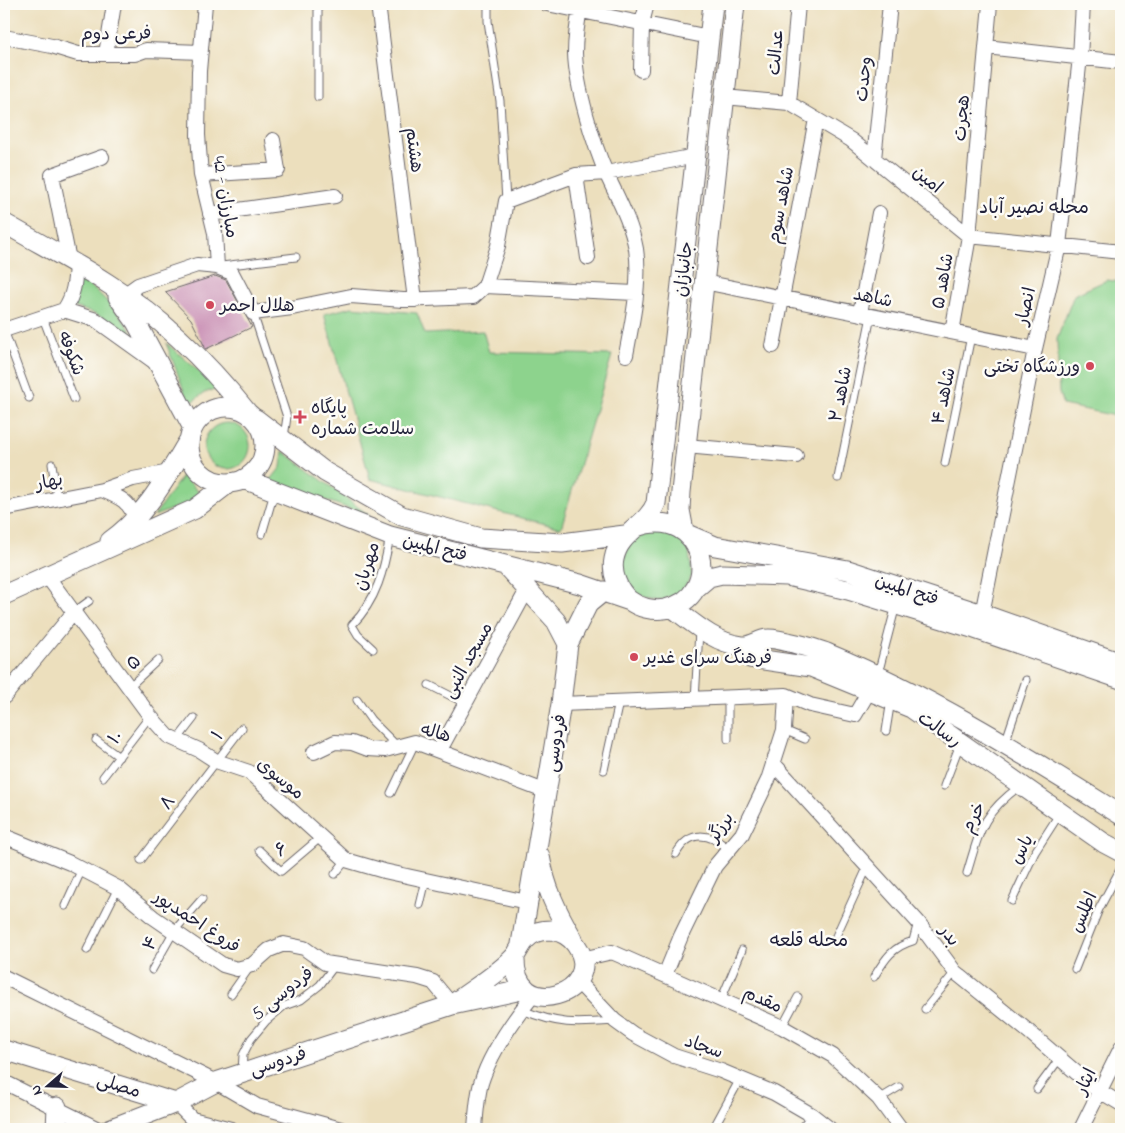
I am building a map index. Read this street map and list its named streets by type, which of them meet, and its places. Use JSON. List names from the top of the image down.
{
  "streets": {
    "street": [
      "فرعی دوم",
      "عدالت",
      "وحدت",
      "هجرت",
      "هشتم",
      "امین",
      "مبارزان - 42",
      "شاهد سوم",
      "جانبازان",
      "شاهد ۵",
      "شاهد",
      "انصار",
      "بهار",
      "فتح المبین",
      "مسجد النبی",
      "رسالت",
      "هاله",
      "فردوسی",
      "موسوی",
      "برزگر",
      "فروغ احمدپور",
      "بدر",
      "مقدم",
      "سجاد",
      "ایثار",
      "مصلی"
    ],
    "lane": [
      "شکوفه",
      "شاهد ۲",
      "شاهد ۴",
      "مهربان",
      "۵",
      "۱",
      "۱۰",
      "۸",
      "خرم",
      "۶",
      "یاس",
      "اطلس",
      "۴",
      "5 فردوسی"
    ]
  },
  "crossings": [
    ["فرعی دوم", "مبارزان - 42"],
    ["عدالت", "امین"],
    ["وحدت", "امین"],
    ["هجرت", "امین"],
    ["هجرت", "شاهد ۵"],
    ["امین", "شاهد سوم"],
    ["امین", "جانبازان"],
    ["امین", "شاهد ۵"],
    ["شاهد سوم", "شاهد"],
    ["جانبازان", "شاهد"],
    ["جانبازان", "فتح المبین"],
    ["جانبازان", "رسالت"],
    ["شاهد ۵", "شاهد"],
    ["شاهد", "انصار"],
    ["شاهد", "شاهد ۲"],
    ["شاهد", "شاهد ۴"],
    ["انصار", "فتح المبین"],
    ["فتح المبین", "مهربان"],
    ["فتح المبین", "رسالت"],
    ["مسجد النبی", "هاله"],
    ["۵", "موسوی"],
    ["رسالت", "خرم"],
    ["رسالت", "یاس"],
    ["هاله", "فردوسی"],
    ["۱", "موسوی"],
    ["۱", "۸"],
    ["۱۰", "موسوی"],
    ["فردوسی", "موسوی"],
    ["فردوسی", "فروغ احمدپور"],
    ["فردوسی", "5 فردوسی"],
    ["فردوسی", "مقدم"],
    ["فردوسی", "سجاد"],
    ["فردوسی", "مصلی"],
    ["موسوی", "۸"],
    ["موسوی", "۶"],
    ["برزگر", "بدر"],
    ["برزگر", "مقدم"],
    ["فروغ احمدپور", "۴"],
    ["فروغ احمدپور", "5 فردوسی"],
    ["بدر", "ایثار"],
    ["مقدم", "سجاد"]
  ],
  "districts": ["محله نصیر آباد", "محله قلعه"],
  "places": {
    "other": ["هلال احمر", "ورزشگاه تختی", "فرهنگ سرای غدیر"],
    "health": ["پایگاه سلامت شماره"]
  },
  "north": "left"
}
